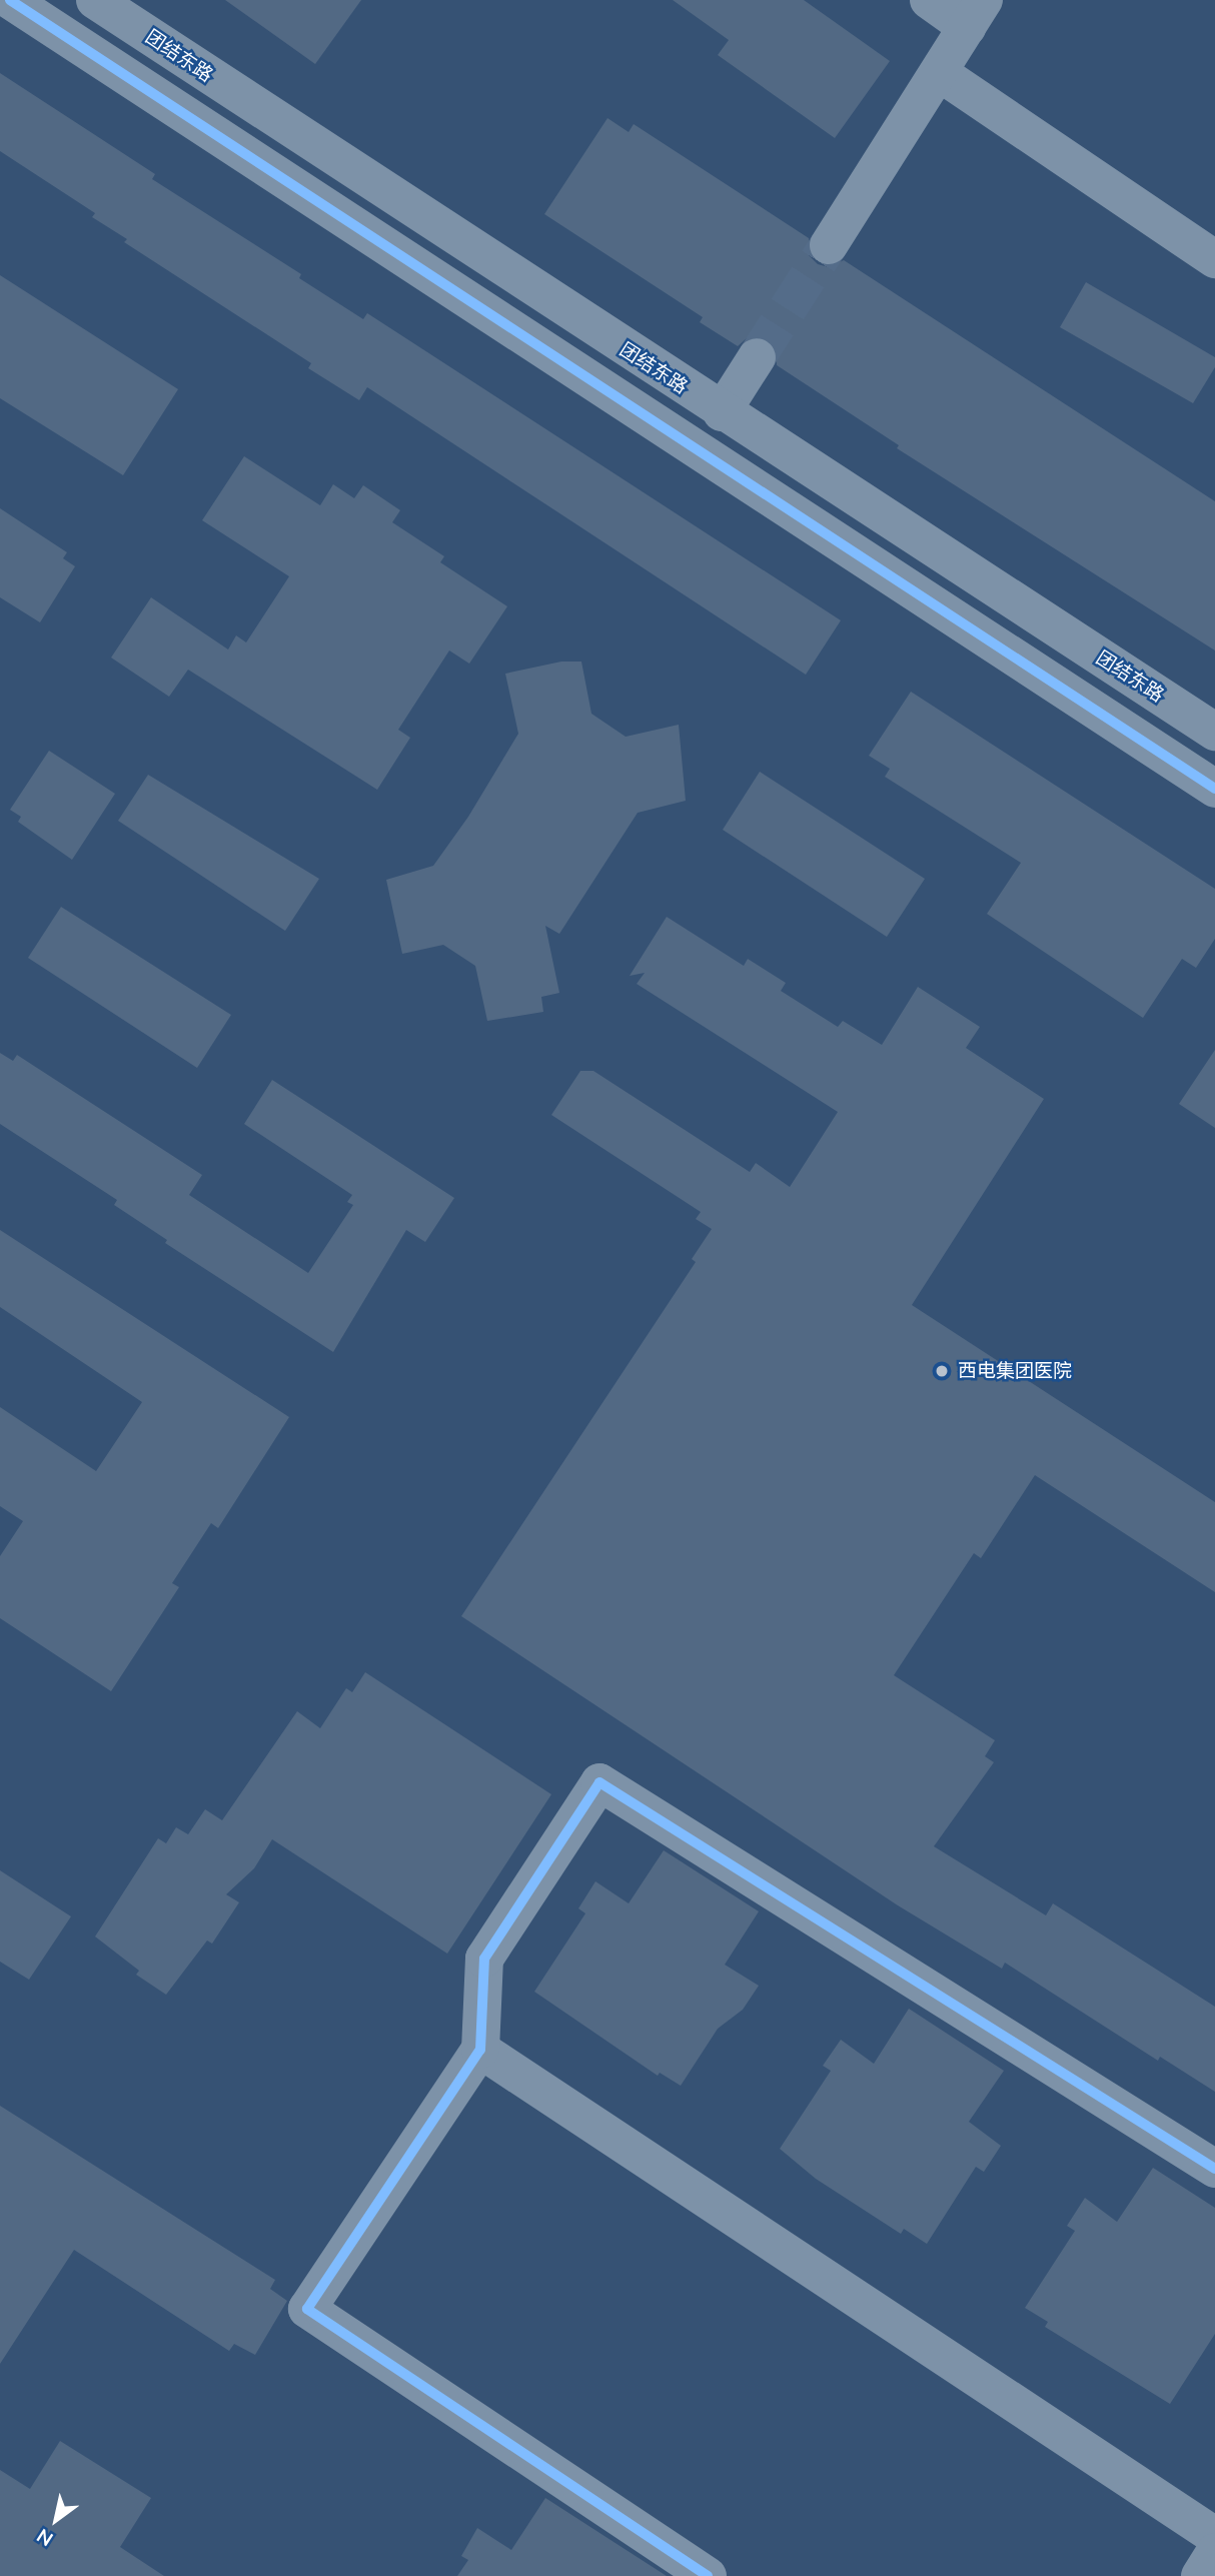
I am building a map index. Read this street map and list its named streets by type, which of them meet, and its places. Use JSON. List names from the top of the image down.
{
  "streets": {
    "street": ["团结东路"]
  },
  "places": ["西电集团医院"],
  "north": "bottom left"
}
